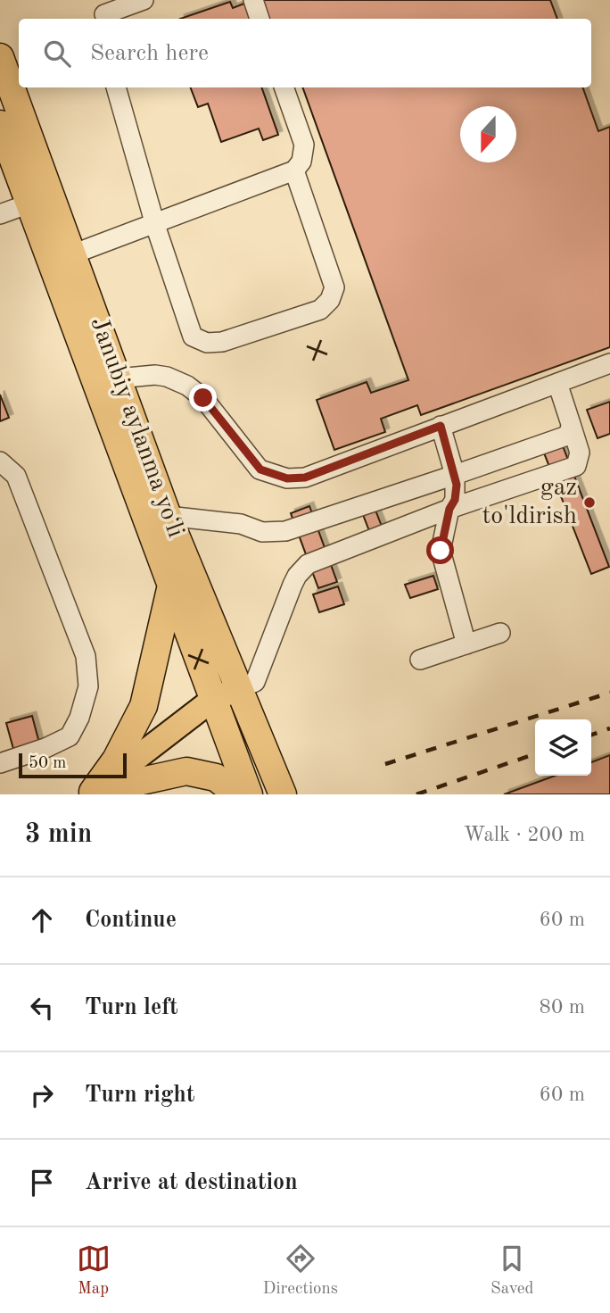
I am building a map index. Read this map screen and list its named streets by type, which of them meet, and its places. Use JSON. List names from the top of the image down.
{
  "streets": {
    "highway": ["Janubiy aylanma yoʻli"]
  },
  "places": ["gaz to'ldirish"],
  "scale_bar": "50 m",
  "north": "bottom",
  "page": {
    "search": "Search here",
    "scale": "50 m",
    "heading": ["3 min", "Walk · 200 m"],
    "list": [
      ["Continue", "60 m"],
      ["Turn left", "80 m"],
      ["Turn right", "60 m"],
      "Arrive at destination"
    ],
    "nav": ["Map", "Directions", "Saved"]
  }
}
